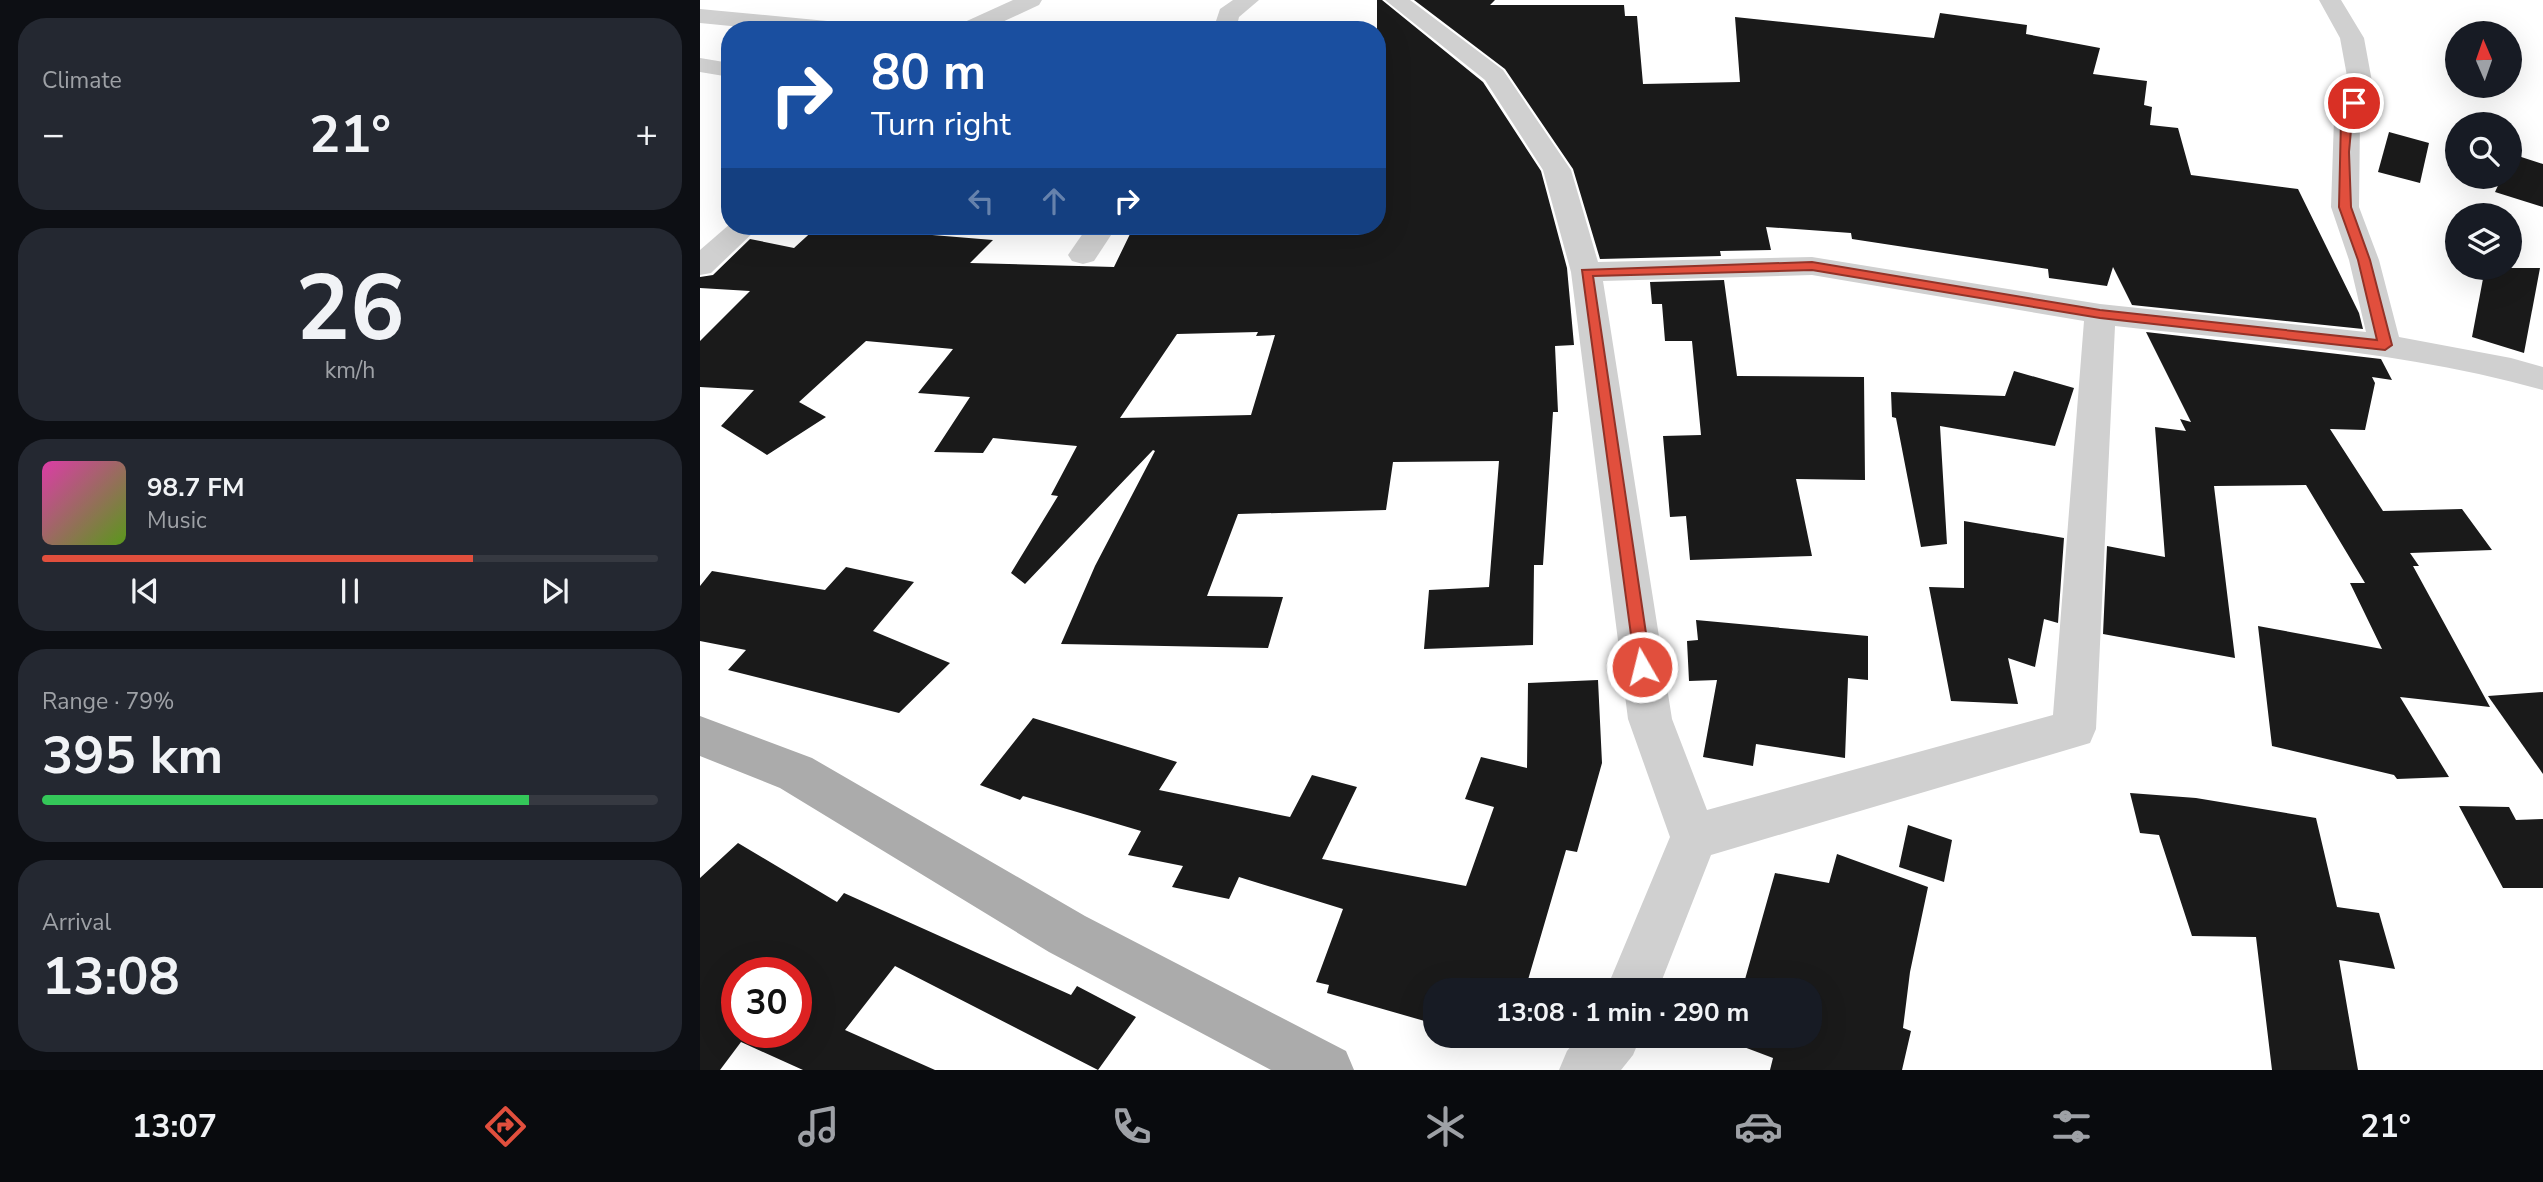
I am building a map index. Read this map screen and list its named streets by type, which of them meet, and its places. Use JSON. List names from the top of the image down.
{
  "north": "top",
  "page": {
    "tile": [
      "Climate",
      ["26", "km/h"],
      ["Range · 79%", "395 km"],
      ["Arrival", "13:08"]
    ],
    "turn": ["80 m", "Turn right"],
    "heat": ["−", "21°", "+"],
    "song": ["98.7 FM", "Music"],
    "limit": "30",
    "trip": "13:08 · 1 min · 290 m",
    "tabs": ["13:07", "21°"]
  }
}
